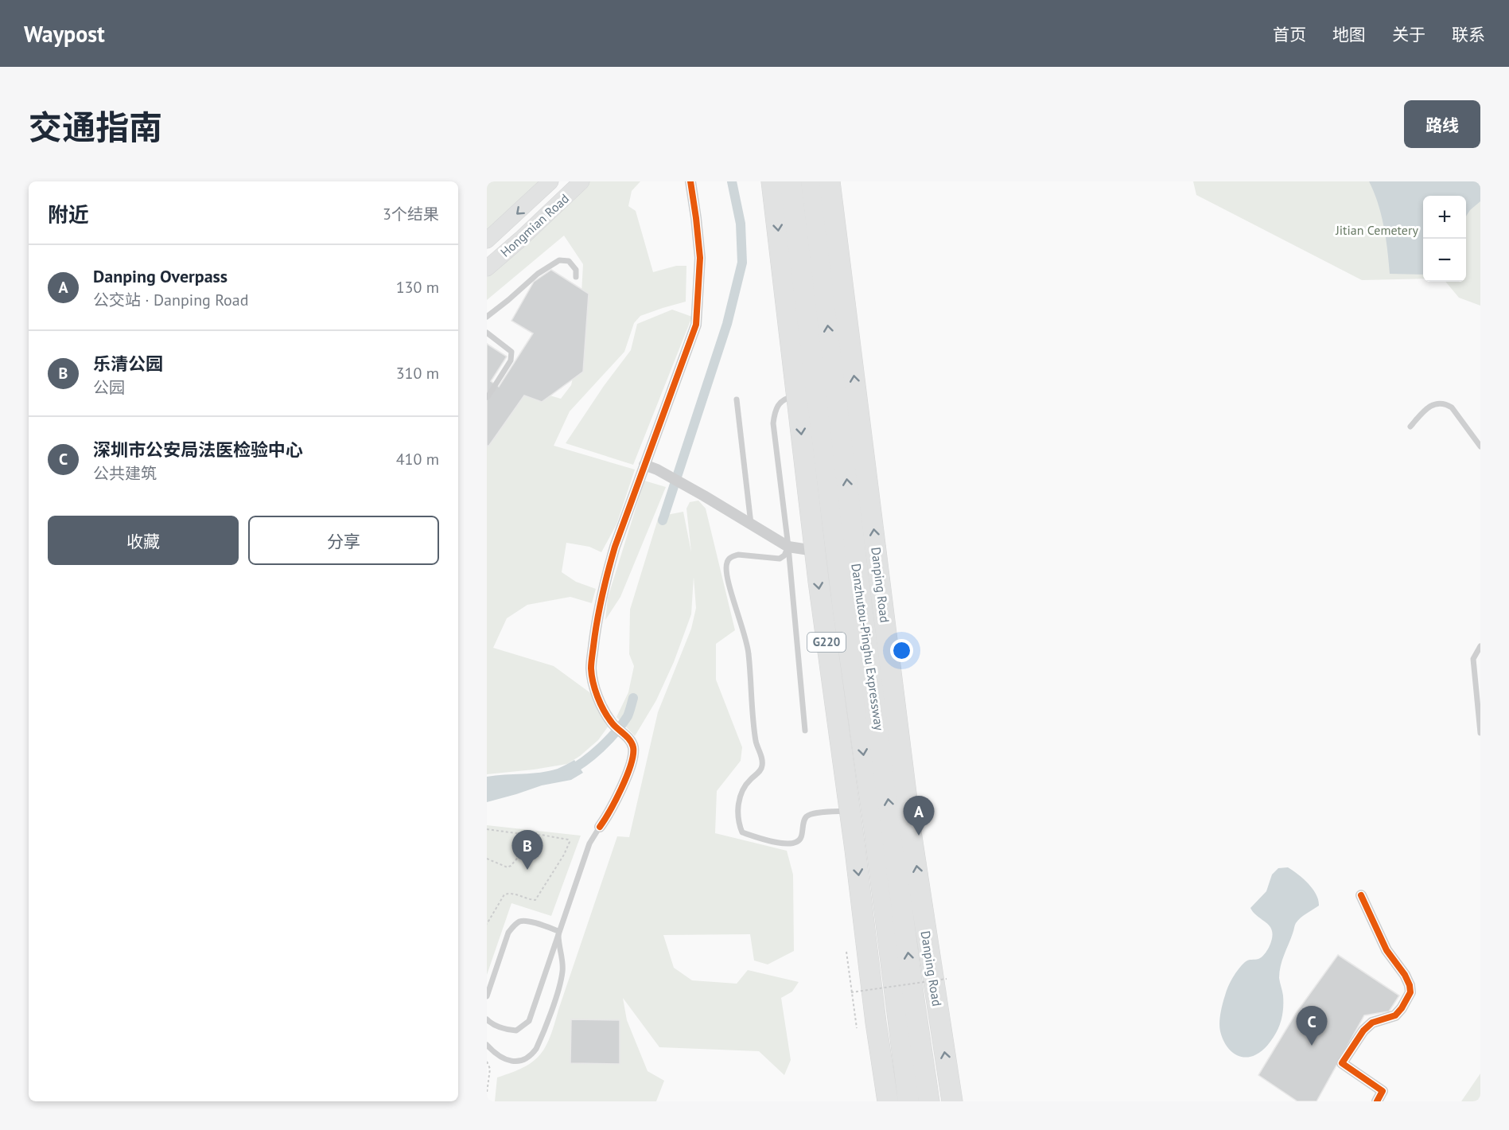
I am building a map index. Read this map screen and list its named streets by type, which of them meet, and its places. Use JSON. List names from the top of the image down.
{
  "streets": {
    "highway": ["Danping Road", "G220", "Danzhutou-Pinghu Expressway"],
    "main road": ["Hongmian Road"]
  },
  "crossings": [
    ["Danping Road", "Danzhutou-Pinghu Expressway"]
  ],
  "parks": ["Jitian Cemetery"],
  "page": {
    "header": "Waypost",
    "nav": [
      "首页",
      "地图",
      "关于",
      "联系"
    ],
    "title": "交通指南",
    "buttons": [
      "路线",
      ["收藏", "分享"]
    ],
    "heading": ["附近", "3个结果"],
    "map_buttons": ["+", "−"],
    "list": [
      {
        "mark": "A",
        "name": "Danping Overpass",
        "note": "公交站 · Danping Road",
        "value": "130 m"
      },
      {
        "mark": "B",
        "name": "乐清公园",
        "note": "公园",
        "value": "310 m"
      },
      {
        "mark": "C",
        "name": "深圳市公安局法医检验中心",
        "note": "公共建筑",
        "value": "410 m"
      }
    ],
    "pins": ["A", "B", "C"]
  }
}
